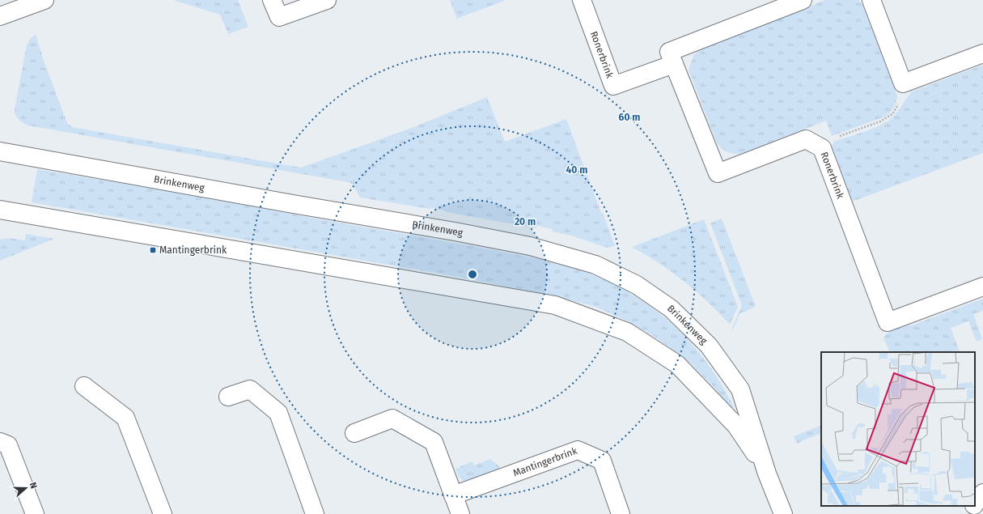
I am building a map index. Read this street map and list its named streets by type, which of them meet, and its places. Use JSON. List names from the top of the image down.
{
  "streets": {
    "street": ["Ronerbrink", "Brinkenweg", "Mantingerbrink"]
  },
  "places": {
    "transit": ["Mantingerbrink"]
  },
  "north": "right",
  "rings": ["60 m", "40 m", "20 m"]
}
